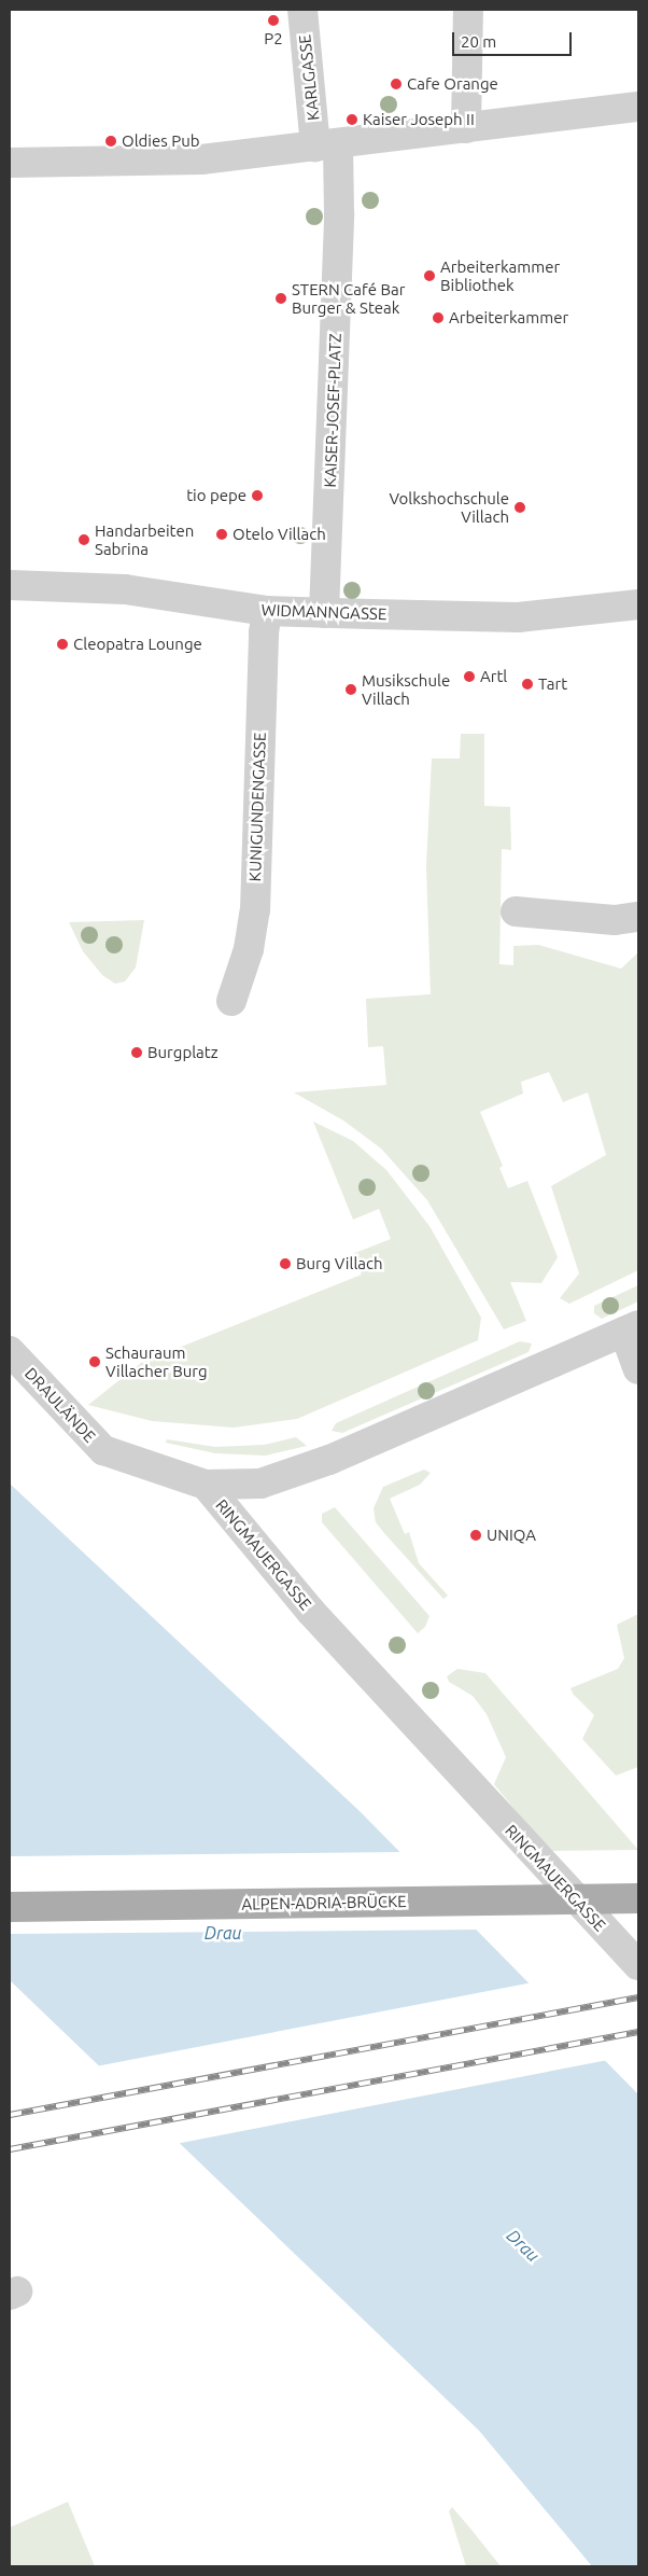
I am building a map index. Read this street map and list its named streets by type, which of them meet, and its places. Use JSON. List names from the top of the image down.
{
  "streets": {
    "main road": ["ALPEN-ADRIA-BRÜCKE"],
    "street": [
      "KARLGASSE",
      "KAISER-JOSEF-PLATZ",
      "WIDMANNGASSE",
      "KUNIGUNDENGASSE",
      "DRAULÄNDE",
      "RINGMAUERGASSE"
    ]
  },
  "crossings": [
    ["KARLGASSE", "KAISER-JOSEF-PLATZ"],
    ["KAISER-JOSEF-PLATZ", "WIDMANNGASSE"],
    ["WIDMANNGASSE", "KUNIGUNDENGASSE"],
    ["DRAULÄNDE", "RINGMAUERGASSE"]
  ],
  "water": ["Drau"],
  "places": [
    "P2",
    "Cafe Orange",
    "Kaiser Joseph II",
    "Oldies Pub",
    "Arbeiterkammer Bibliothek",
    "STERN Café Bar Burger & Steak",
    "Arbeiterkammer",
    "tio pepe",
    "Volkshochschule Villach",
    "Otelo Villach",
    "Handarbeiten Sabrina",
    "Cleopatra Lounge",
    "Artl",
    "Tart",
    "Musikschule Villach",
    "Burgplatz",
    "Burg Villach",
    "Schauraum Villacher Burg",
    "UNIQA"
  ],
  "scale_bar": "20 m"
}
